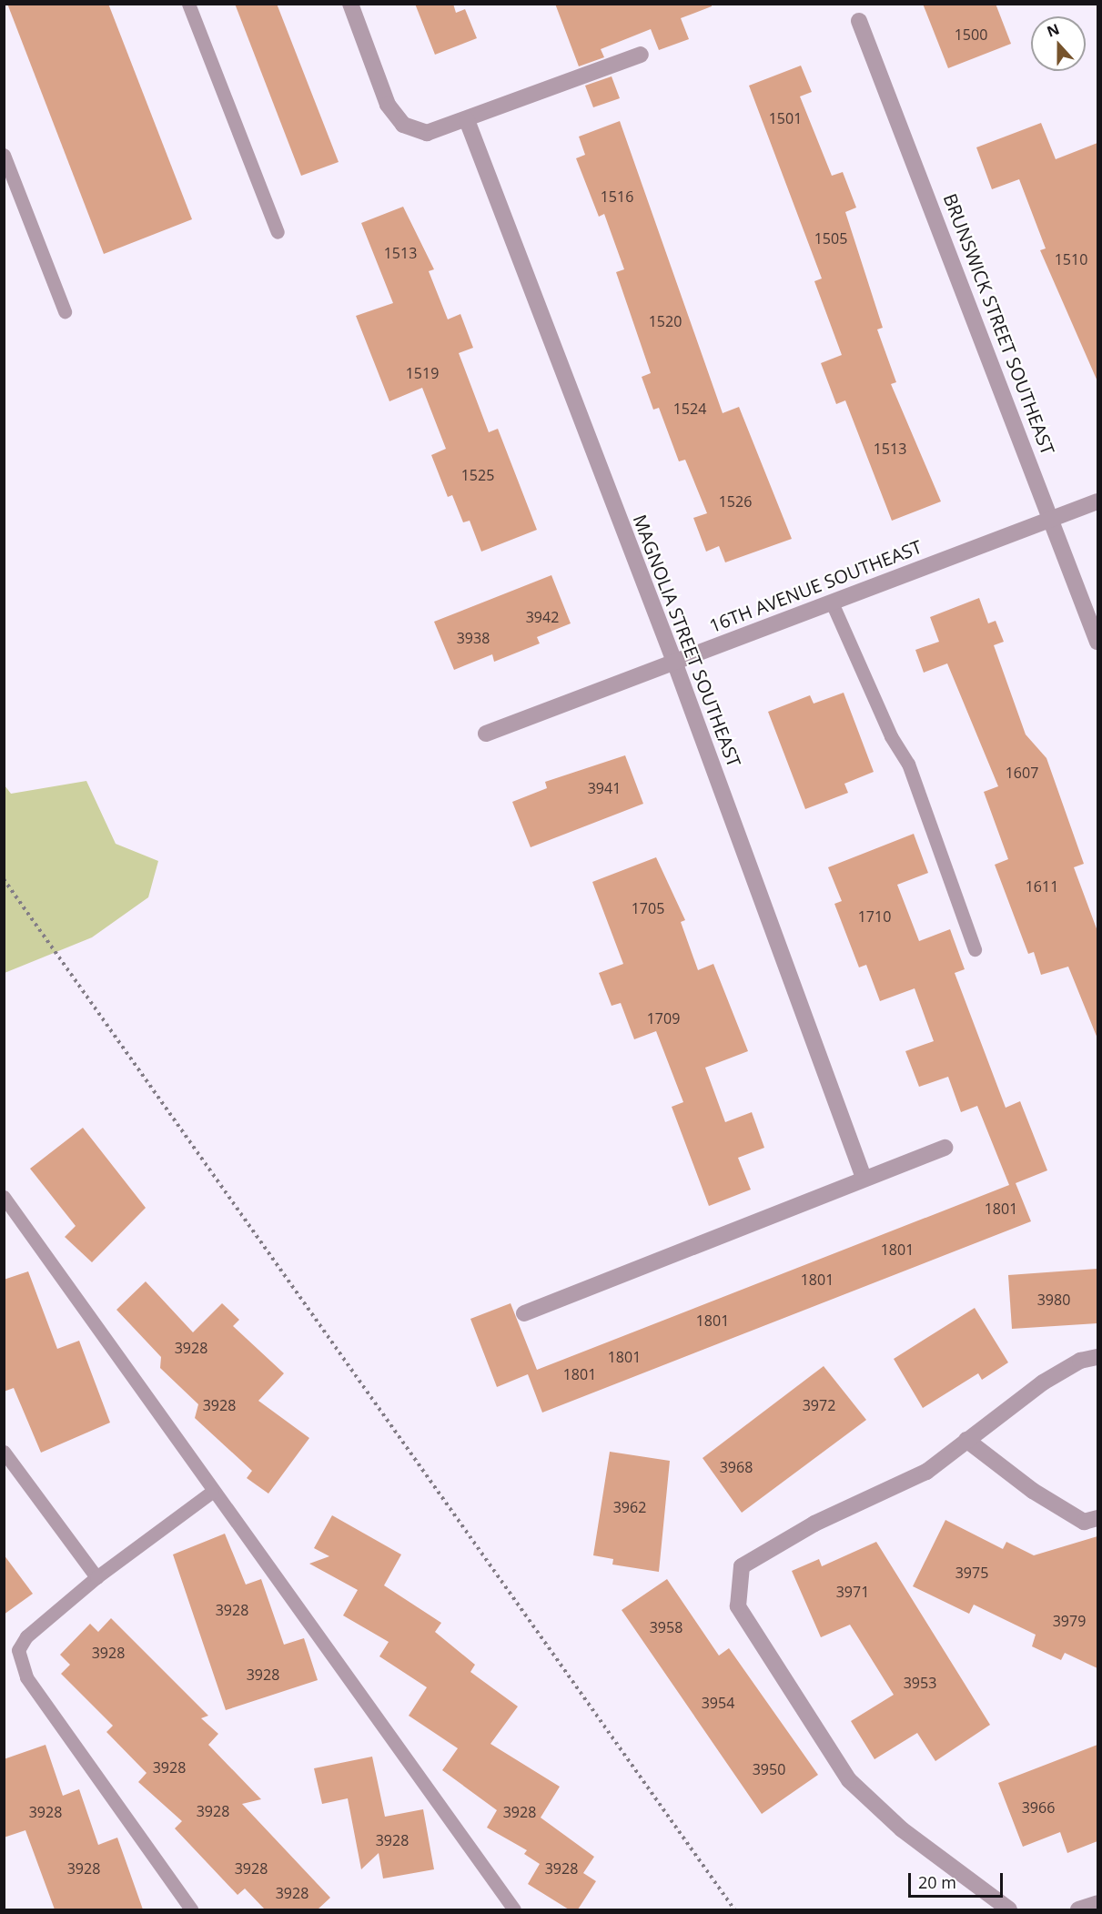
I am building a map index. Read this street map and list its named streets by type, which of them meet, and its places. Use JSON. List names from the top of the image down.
{
  "streets": {
    "street": ["BRUNSWICK STREET SOUTHEAST", "16TH AVENUE SOUTHEAST", "MAGNOLIA STREET SOUTHEAST"]
  },
  "crossings": [
    ["BRUNSWICK STREET SOUTHEAST", "16TH AVENUE SOUTHEAST"],
    ["16TH AVENUE SOUTHEAST", "MAGNOLIA STREET SOUTHEAST"]
  ],
  "house_numbers": [
    "1500",
    "1501",
    "1516",
    "1505",
    "1513",
    "1510",
    "1520",
    "1519",
    "1524",
    "1513",
    "1525",
    "1526",
    "3942",
    "3938",
    "1607",
    "3941",
    "1611",
    "1705",
    "1710",
    "1709",
    "1801",
    "1801",
    "1801",
    "3980",
    "1801",
    "3928",
    "1801",
    "1801",
    "3928",
    "3972",
    "3968",
    "3962",
    "3975",
    "3971",
    "3928",
    "3979",
    "3958",
    "3928",
    "3928",
    "3953",
    "3954",
    "3928",
    "3950",
    "3966",
    "3928",
    "3928",
    "3928",
    "3928",
    "3928",
    "3928",
    "3928",
    "3928"
  ],
  "scale_bar": "20 m",
  "north": "top"
}
